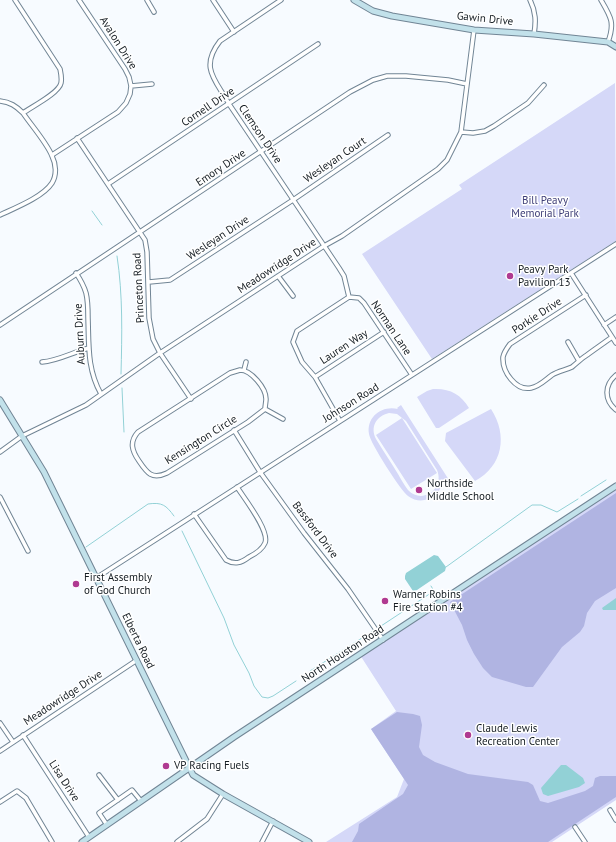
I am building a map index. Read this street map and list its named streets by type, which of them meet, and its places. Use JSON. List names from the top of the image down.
{
  "streets": {
    "street": [
      "Gawin Drive",
      "Avalon Drive",
      "Cornell Drive",
      "Clemson Drive",
      "Wesleyan Court",
      "Emory Drive",
      "Wesleyan Drive",
      "Meadowridge Drive",
      "Princeton Road",
      "Porkie Drive",
      "Norman Lane",
      "Auburn Drive",
      "Lauren Way",
      "Johnson Road",
      "Kensington Circle",
      "Bassford Drive",
      "Elberta Road",
      "North Houston Road",
      "Lisa Drive"
    ]
  },
  "crossings": [
    ["Gawin Drive", "Meadowridge Drive"],
    ["Avalon Drive", "Princeton Road"],
    ["Cornell Drive", "Clemson Drive"],
    ["Cornell Drive", "Princeton Road"],
    ["Clemson Drive", "Wesleyan Court"],
    ["Clemson Drive", "Emory Drive"],
    ["Clemson Drive", "Wesleyan Drive"],
    ["Clemson Drive", "Meadowridge Drive"],
    ["Clemson Drive", "Norman Lane"],
    ["Wesleyan Court", "Wesleyan Drive"],
    ["Emory Drive", "Meadowridge Drive"],
    ["Emory Drive", "Princeton Road"],
    ["Emory Drive", "Auburn Drive"],
    ["Wesleyan Drive", "Princeton Road"],
    ["Meadowridge Drive", "Princeton Road"],
    ["Meadowridge Drive", "Auburn Drive"],
    ["Meadowridge Drive", "Elberta Road"],
    ["Meadowridge Drive", "Lisa Drive"],
    ["Princeton Road", "Kensington Circle"],
    ["Norman Lane", "Lauren Way"],
    ["Norman Lane", "Johnson Road"],
    ["Johnson Road", "Bassford Drive"],
    ["Johnson Road", "Elberta Road"],
    ["Kensington Circle", "Bassford Drive"],
    ["Bassford Drive", "North Houston Road"],
    ["Elberta Road", "North Houston Road"],
    ["North Houston Road", "Lisa Drive"]
  ],
  "parks": ["Bill Peavy Memorial Park"],
  "places": [
    "Peavy Park Pavilion 13",
    "Northside Middle School",
    "First Assembly of God Church",
    "Warner Robins Fire Station #4",
    "Claude Lewis Recreation Center",
    "VP Racing Fuels"
  ]
}
